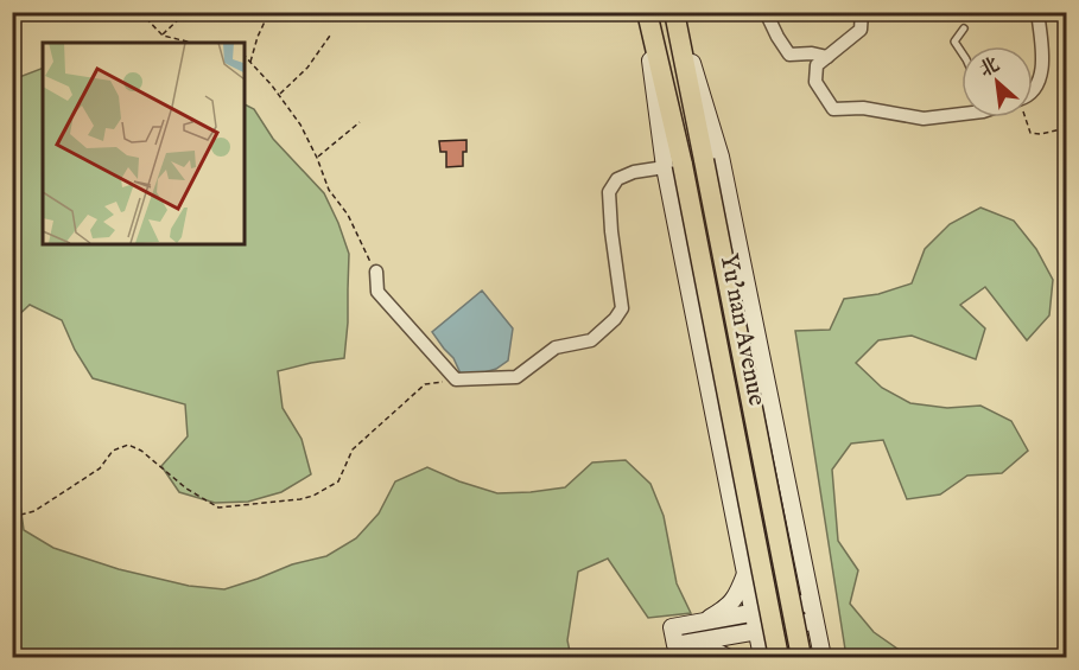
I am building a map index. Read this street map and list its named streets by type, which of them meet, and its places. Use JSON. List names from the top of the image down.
{
  "streets": {
    "highway": ["Yu'nan Avenue"]
  },
  "north": "top left"
}
